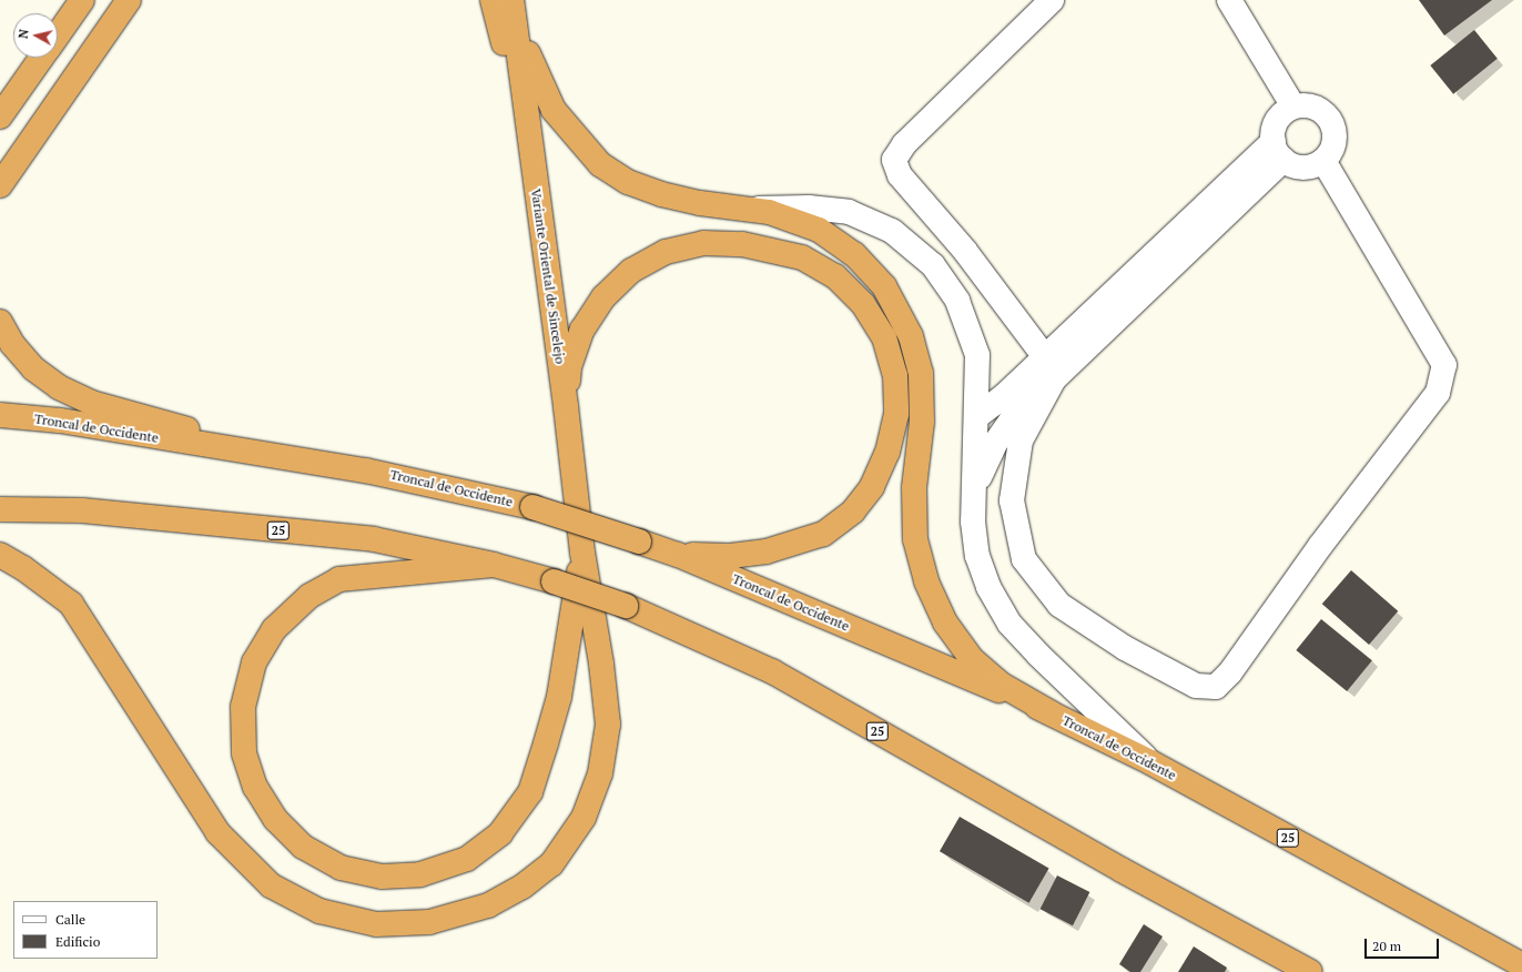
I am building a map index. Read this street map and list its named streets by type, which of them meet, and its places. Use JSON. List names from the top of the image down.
{
  "streets": {
    "highway": ["Variante Oriental de Sincelejo", "Troncal de Occidente", "25"]
  },
  "legend": ["Calle", "Edificio"],
  "scale_bar": "20 m",
  "north": "left"
}
